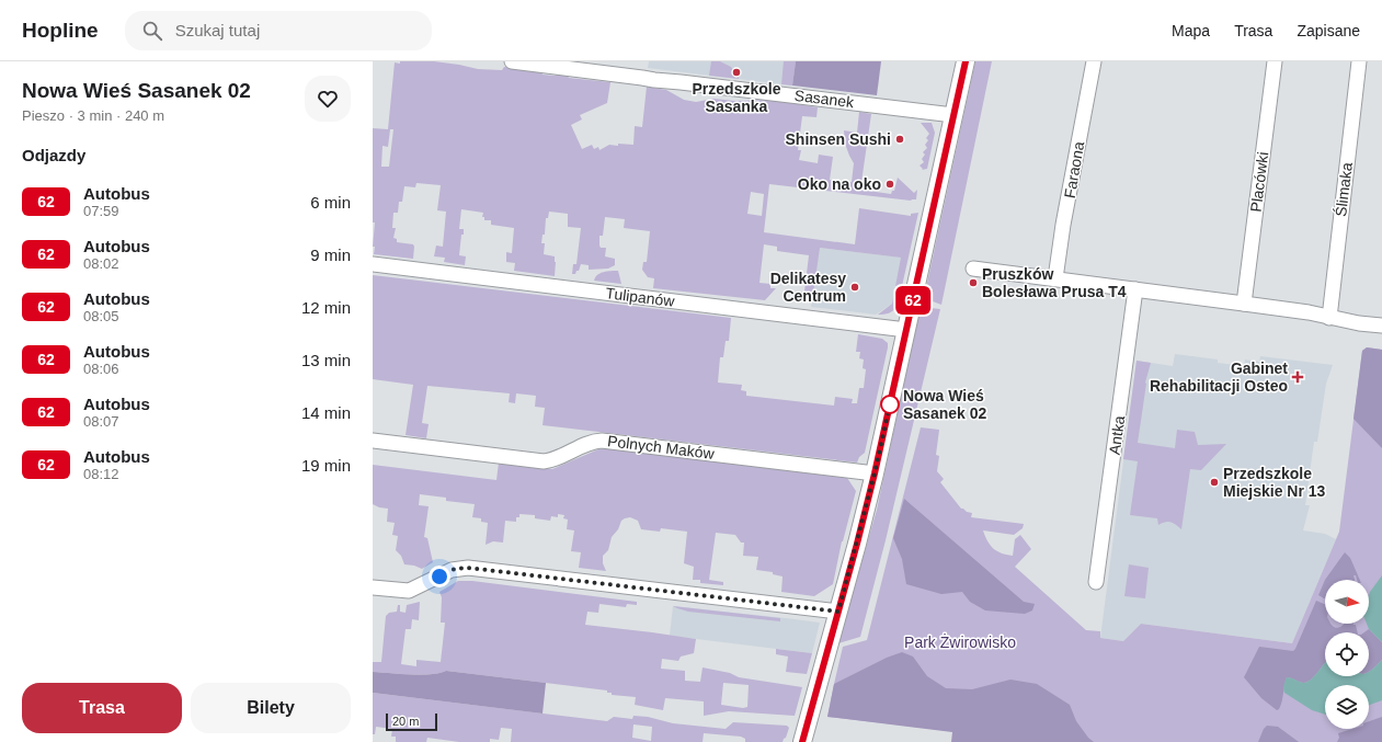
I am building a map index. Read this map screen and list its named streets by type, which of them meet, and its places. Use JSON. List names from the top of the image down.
{
  "streets": {
    "street": [
      "Sasanek",
      "Faraona",
      "Placówki",
      "Ślimaka",
      "Tulipanów",
      "Antka",
      "Polnych Maków"
    ]
  },
  "parks": ["Park Żwirowisko"],
  "places": {
    "other": [
      "Przedszkole Sasanka",
      "Shinsen Sushi",
      "Oko na oko",
      "Pruszków Bolesława Prusa T4",
      "Delikatesy Centrum",
      "Nowa Wieś Sasanek 02",
      "Przedszkole Miejskie Nr 13"
    ],
    "health": ["Gabinet Rehabilitacji Osteo"]
  },
  "lines": ["bus line 62"],
  "scale_bar": "20 m",
  "north": "right",
  "page": {
    "header": "Hopline",
    "search": "Szukaj tutaj",
    "nav": ["Mapa", "Trasa", "Zapisane"],
    "heading": [
      ["Nowa Wieś Sasanek 02", "Pieszo · 3 min · 240 m"],
      "Odjazdy"
    ],
    "on_map": "62",
    "list": [
      {
        "mark": "62",
        "name": "Autobus",
        "note": "07:59",
        "value": "6 min"
      },
      {
        "mark": "62",
        "name": "Autobus",
        "note": "08:02",
        "value": "9 min"
      },
      {
        "mark": "62",
        "name": "Autobus",
        "note": "08:05",
        "value": "12 min"
      },
      {
        "mark": "62",
        "name": "Autobus",
        "note": "08:06",
        "value": "13 min"
      },
      {
        "mark": "62",
        "name": "Autobus",
        "note": "08:07",
        "value": "14 min"
      },
      {
        "mark": "62",
        "name": "Autobus",
        "note": "08:12",
        "value": "19 min"
      }
    ],
    "buttons": ["Trasa", "Bilety"],
    "scale": "20 m"
  }
}
